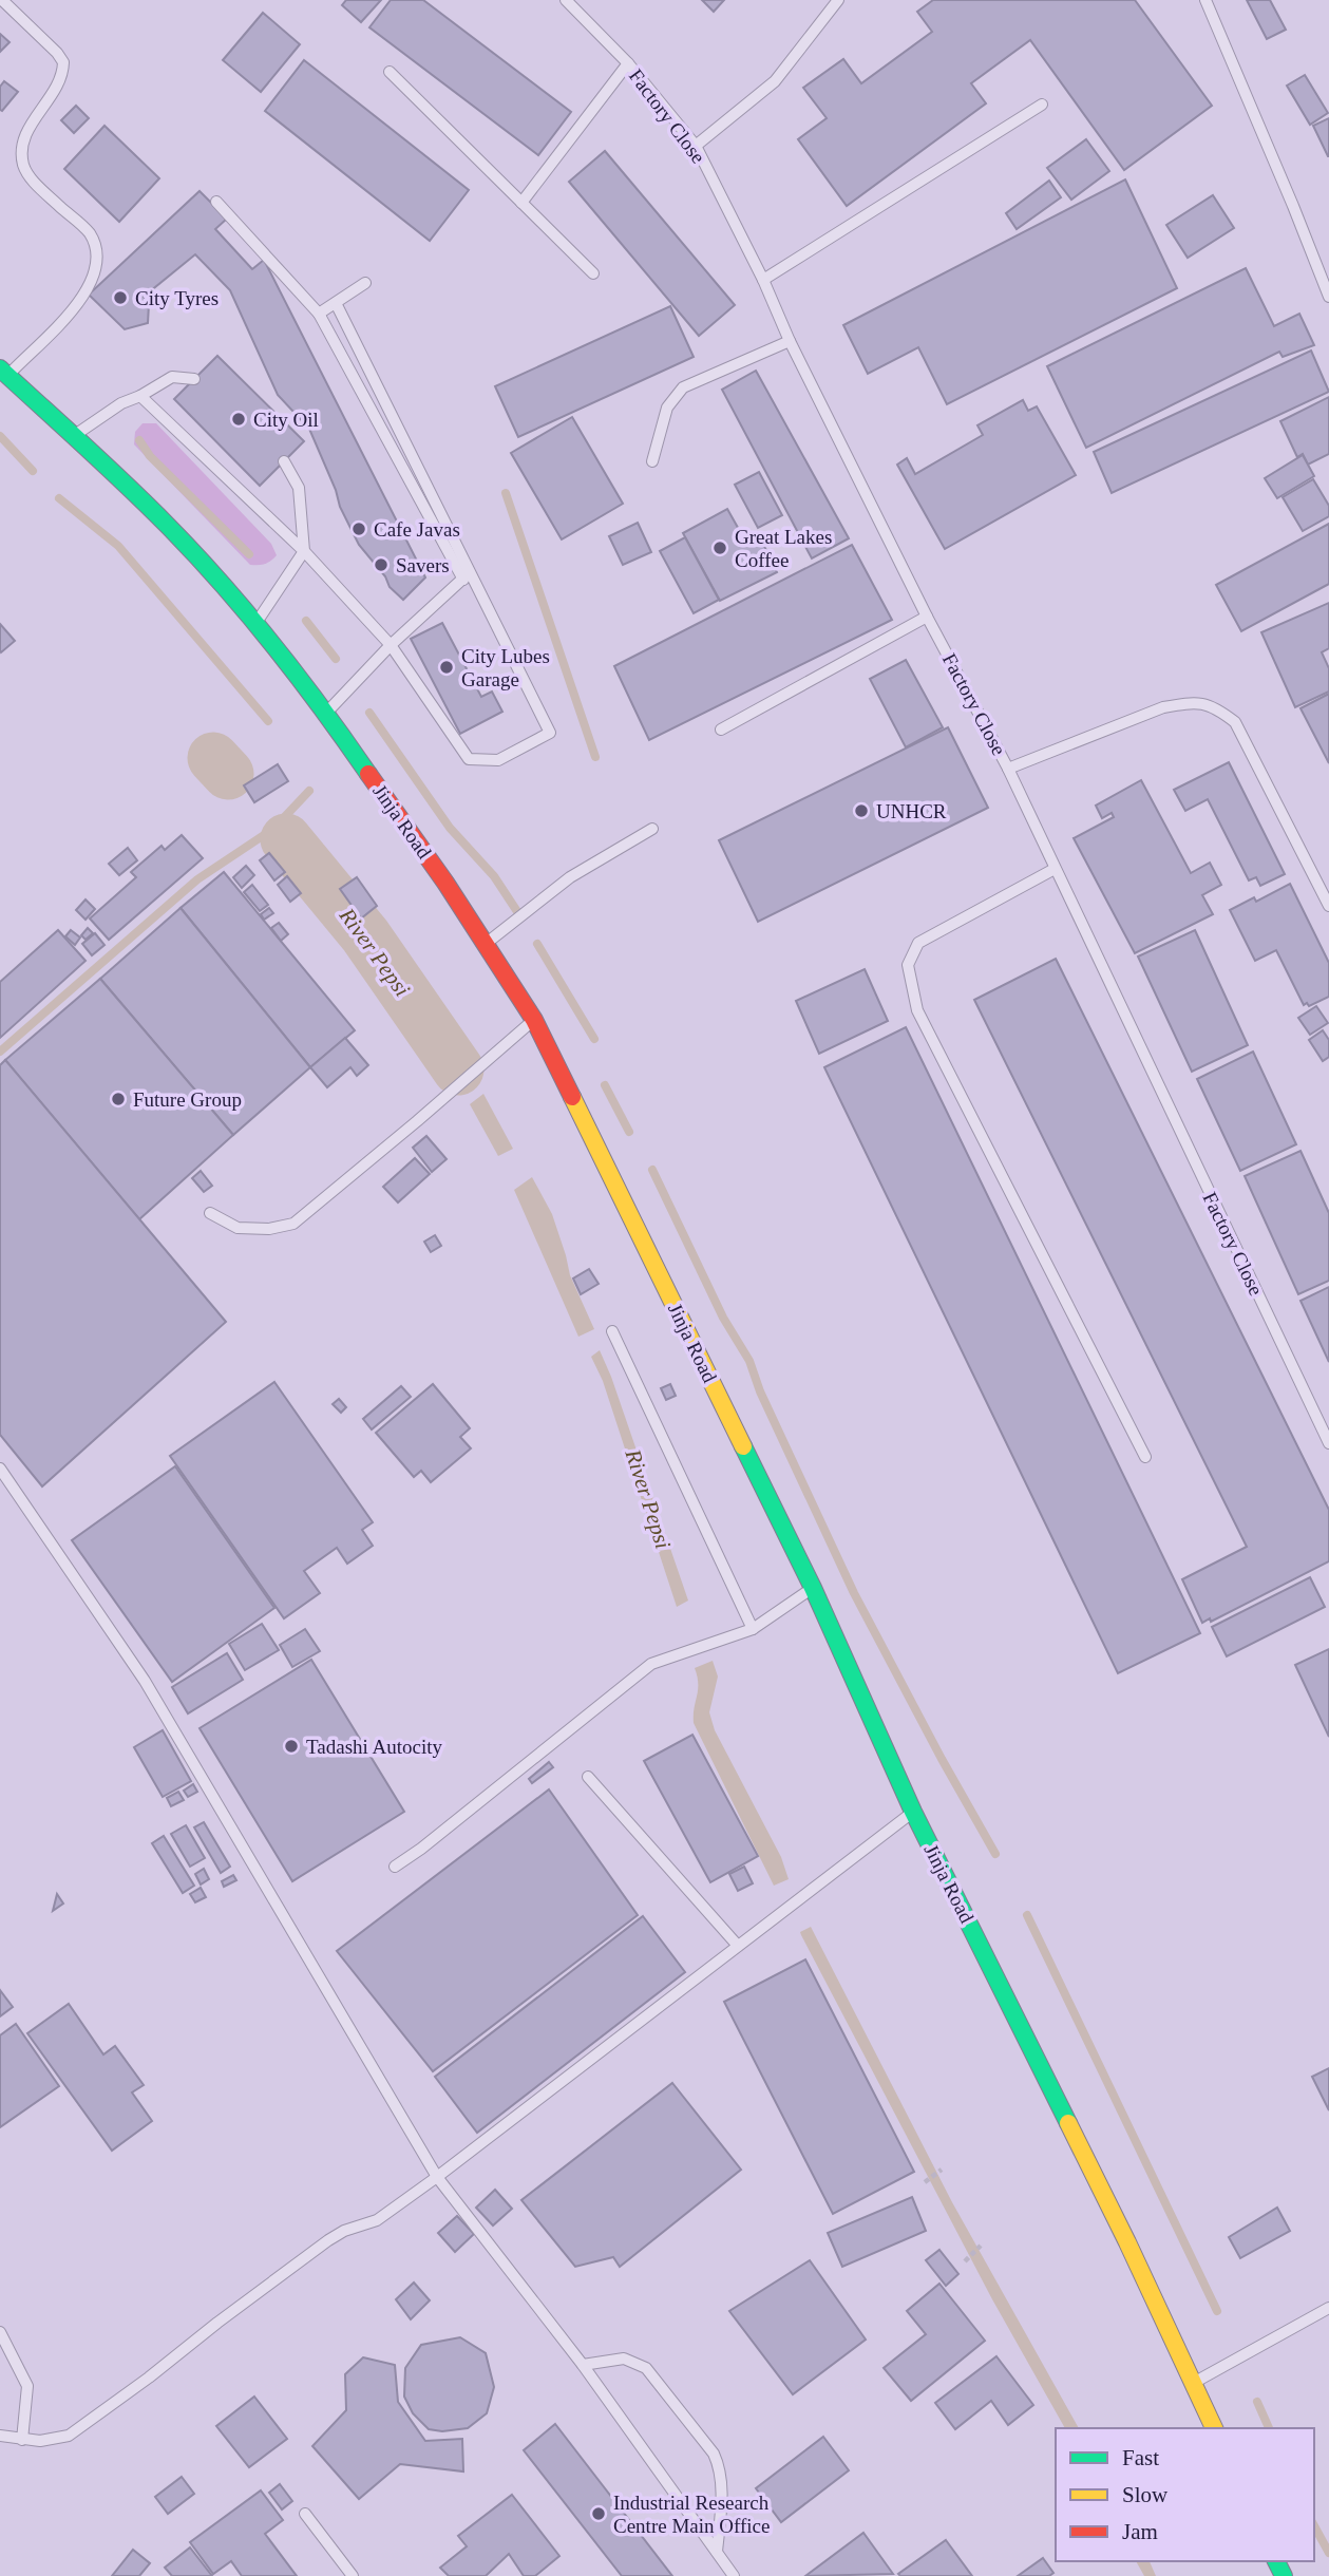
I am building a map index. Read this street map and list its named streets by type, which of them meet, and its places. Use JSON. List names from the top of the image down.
{
  "streets": {
    "highway": ["Jinja Road"],
    "lane": ["Factory Close"]
  },
  "water": ["River Pepsi"],
  "places": [
    "City Tyres",
    "City Oil",
    "Cafe Javas",
    "Great Lakes Coffee",
    "Savers",
    "City Lubes Garage",
    "UNHCR",
    "Future Group",
    "Tadashi Autocity",
    "Industrial Research Centre Main Office"
  ],
  "legend": ["Fast", "Slow", "Jam"]
}
